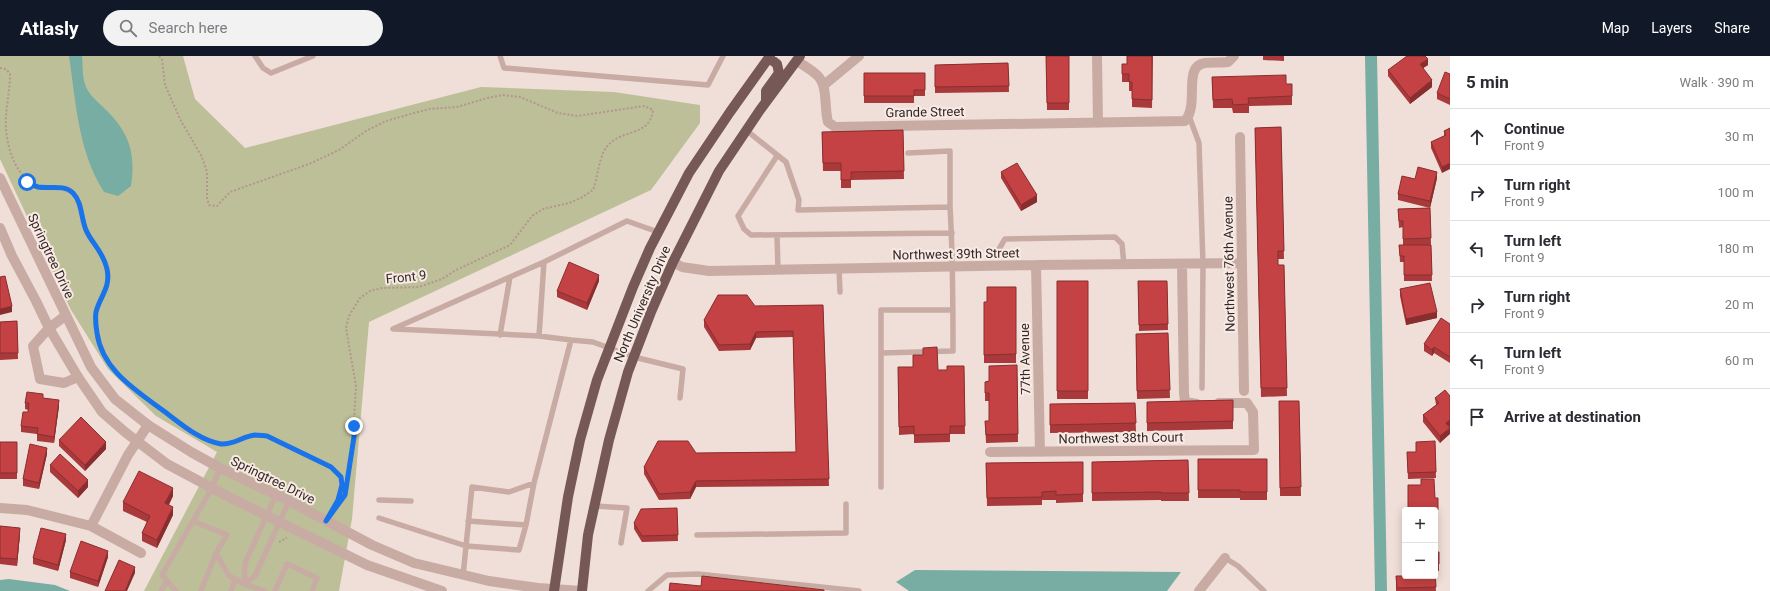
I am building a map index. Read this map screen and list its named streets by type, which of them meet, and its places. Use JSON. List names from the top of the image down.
{
  "streets": {
    "main road": ["North University Drive"],
    "street": [
      "Grande Street",
      "Northwest 39th Street",
      "Springtree Drive",
      "Northwest 76th Avenue",
      "77th Avenue",
      "Northwest 38th Court"
    ],
    "path": ["Front 9"]
  },
  "crossings": [
    ["Northwest 39th Street", "Northwest 76th Avenue"],
    ["Northwest 39th Street", "North University Drive"],
    ["Northwest 39th Street", "77th Avenue"],
    ["Northwest 39th Street", "Northwest 38th Court"],
    ["Springtree Drive", "Front 9"],
    ["Springtree Drive", "North University Drive"],
    ["77th Avenue", "Northwest 38th Court"]
  ],
  "page": {
    "header": "Atlasly",
    "search": "Search here",
    "nav": ["Map", "Layers", "Share"],
    "heading": ["5 min", "Walk · 390 m"],
    "list": [
      ["Continue", "Front 9", "30 m"],
      ["Turn right", "Front 9", "100 m"],
      ["Turn left", "Front 9", "180 m"],
      ["Turn right", "Front 9", "20 m"],
      ["Turn left", "Front 9", "60 m"],
      "Arrive at destination"
    ],
    "map_buttons": ["+", "−"]
  }
}
